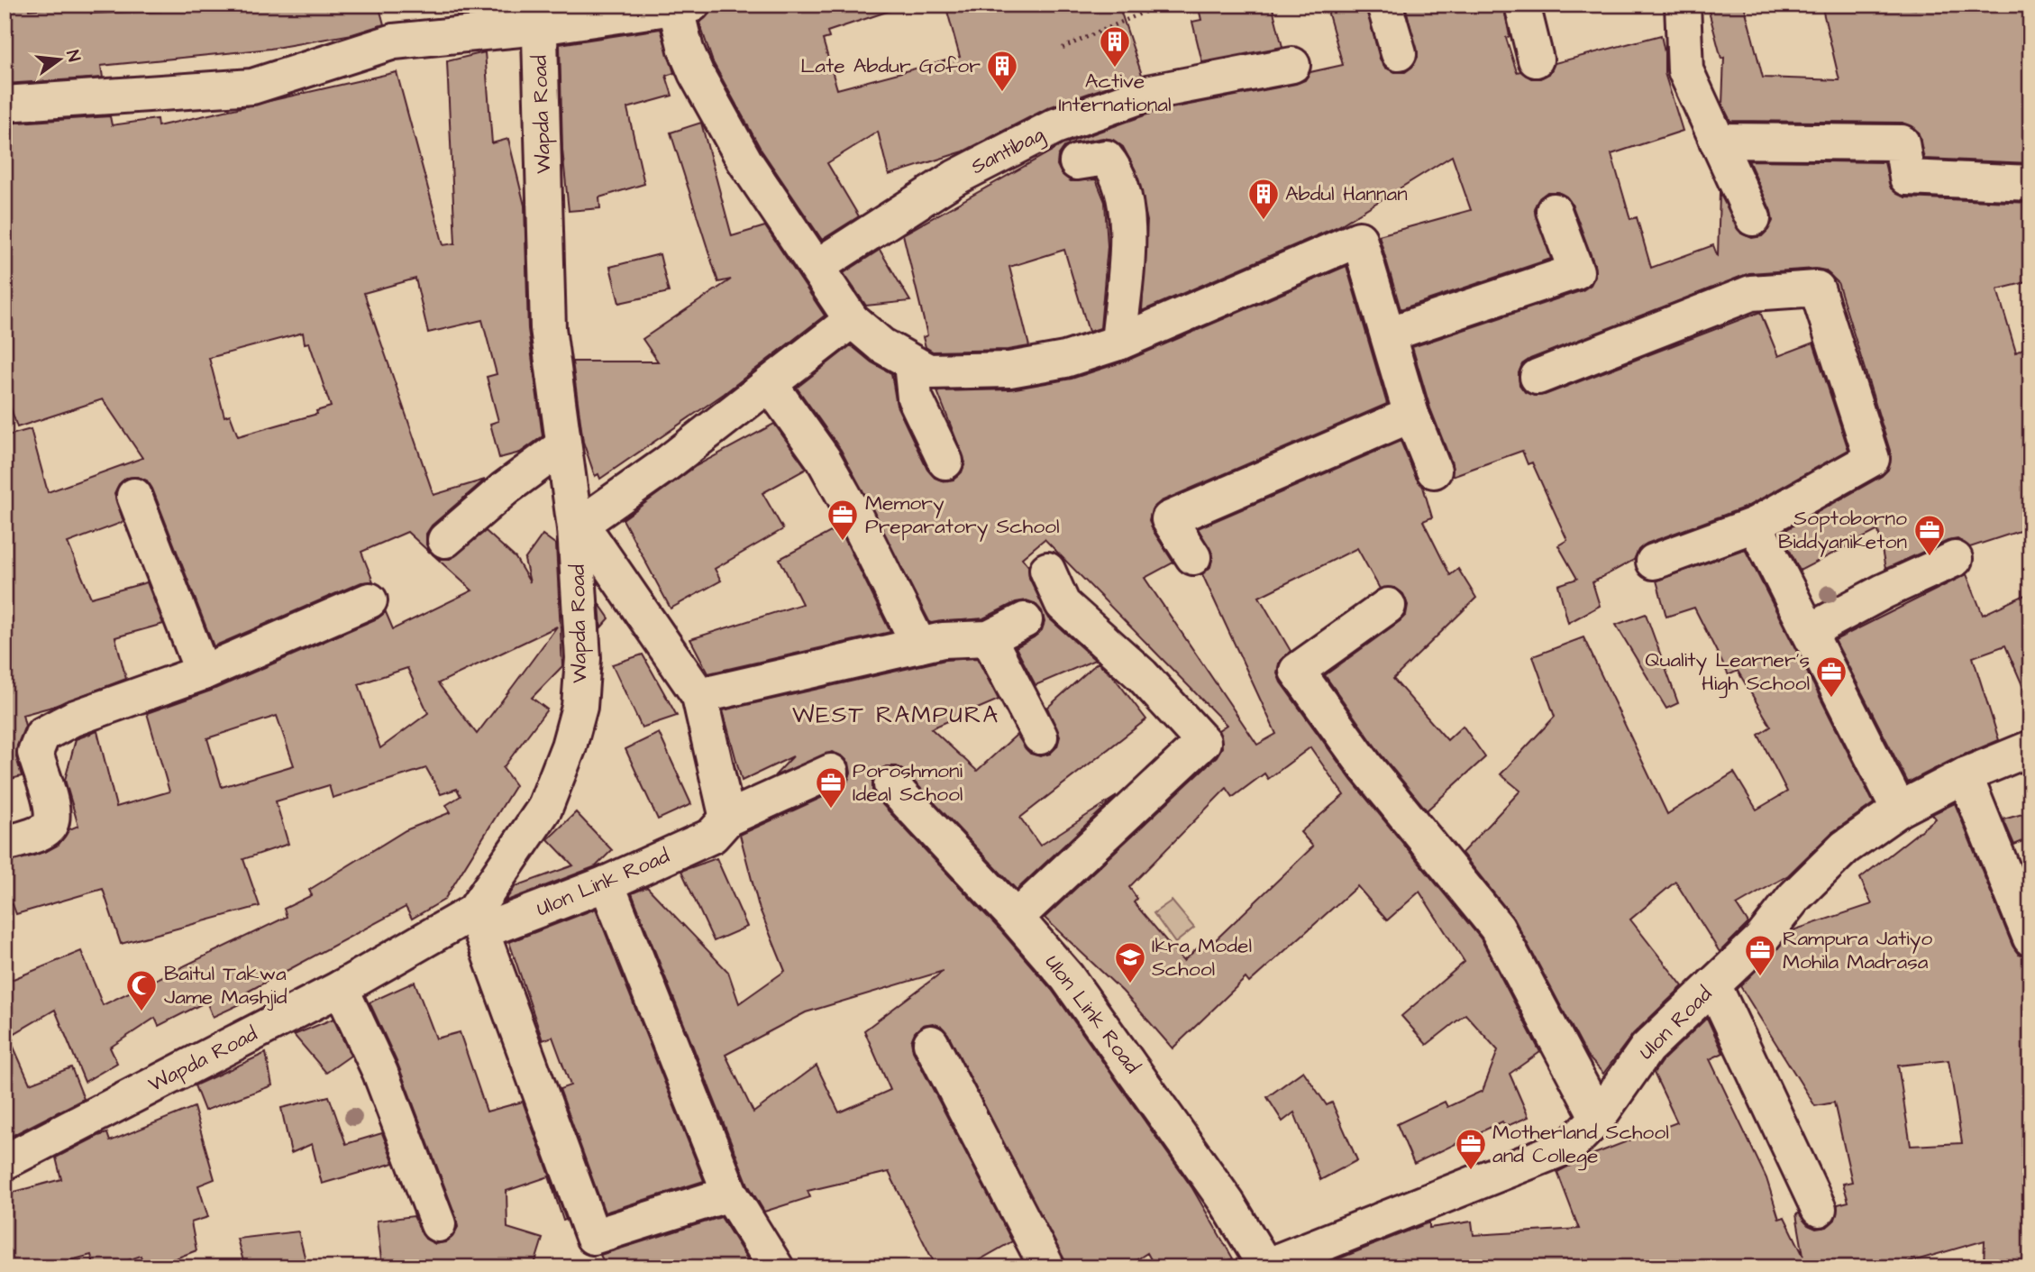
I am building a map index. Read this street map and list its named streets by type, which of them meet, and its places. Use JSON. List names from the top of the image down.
{
  "streets": {
    "street": [
      "Wapda Road",
      "Santibag",
      "Ulon Link Road",
      "Ulon Road"
    ]
  },
  "crossings": [
    ["Wapda Road", "Ulon Link Road"],
    ["Ulon Link Road", "Ulon Road"]
  ],
  "districts": ["WEST RAMPURA"],
  "places": {
    "building": ["Active International", "Late Abdur Gofor", "Abdul Hannan"],
    "office": [
      "Memory Preparatory School",
      "Soptoborno Biddyaniketon",
      "Quality Learner's High School",
      "Poroshmoni Ideal School",
      "Rampura Jatiyo Mohila Madrasa",
      "Motherland School and College"
    ],
    "school or university": ["Ikra Model School"],
    "mosque": ["Baitul Takwa Jame Mashjid"]
  },
  "north": "right"
}
